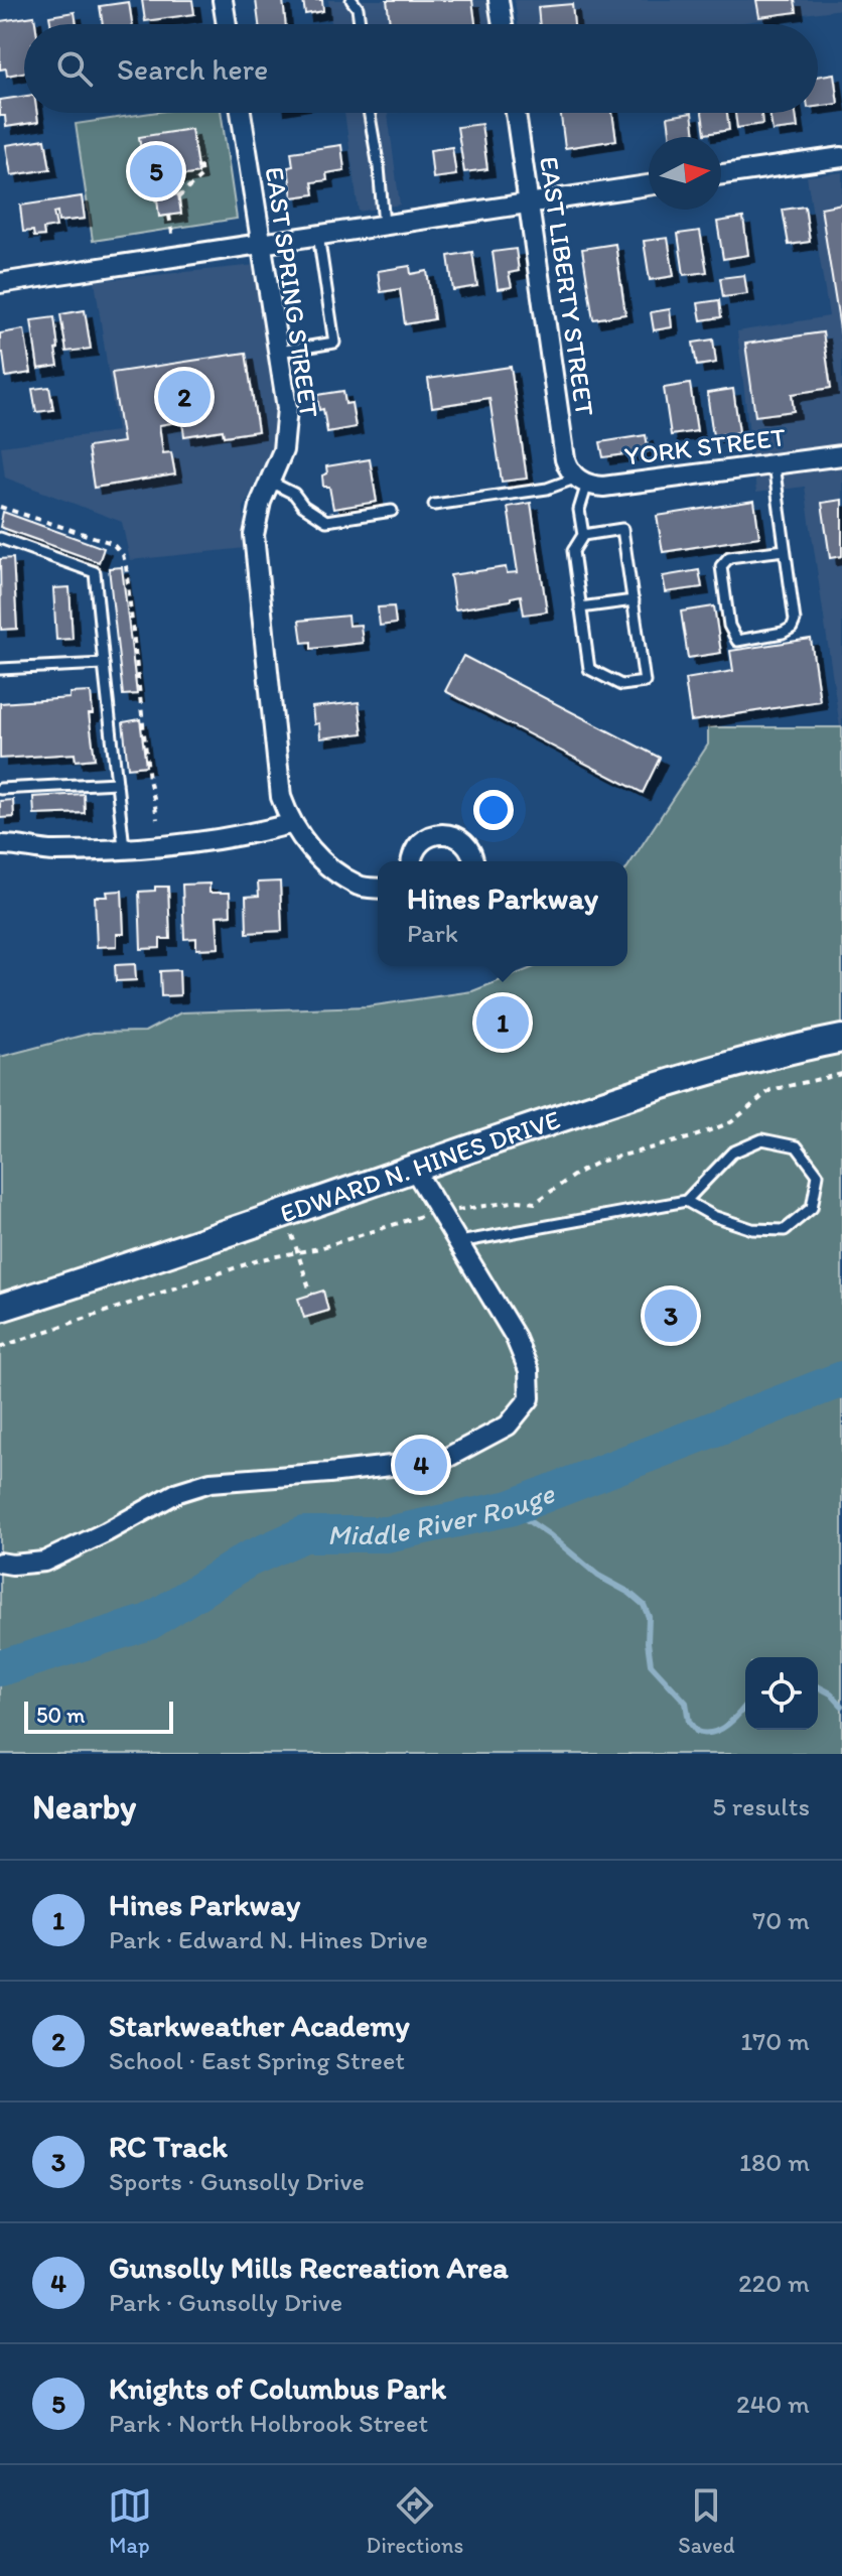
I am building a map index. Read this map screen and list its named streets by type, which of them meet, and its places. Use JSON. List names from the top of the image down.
{
  "streets": {
    "street": [
      "EAST LIBERTY STREET",
      "EAST SPRING STREET",
      "YORK STREET",
      "EDWARD N. HINES DRIVE"
    ]
  },
  "crossings": [
    ["EAST LIBERTY STREET", "YORK STREET"]
  ],
  "water": ["Middle River Rouge"],
  "scale_bar": "50 m",
  "north": "right",
  "page": {
    "search": "Search here",
    "pins": [
      "5",
      "2",
      "1",
      "3",
      "4"
    ],
    "popup": ["Hines Parkway", "Park"],
    "scale": "50 m",
    "heading": ["Nearby", "5 results"],
    "list": [
      {
        "mark": "1",
        "name": "Hines Parkway",
        "note": "Park · Edward N. Hines Drive",
        "value": "70 m"
      },
      {
        "mark": "2",
        "name": "Starkweather Academy",
        "note": "School · East Spring Street",
        "value": "170 m"
      },
      {
        "mark": "3",
        "name": "RC Track",
        "note": "Sports · Gunsolly Drive",
        "value": "180 m"
      },
      {
        "mark": "4",
        "name": "Gunsolly Mills Recreation Area",
        "note": "Park · Gunsolly Drive",
        "value": "220 m"
      },
      {
        "mark": "5",
        "name": "Knights of Columbus Park",
        "note": "Park · North Holbrook Street",
        "value": "240 m"
      }
    ],
    "nav": ["Map", "Directions", "Saved"]
  }
}
